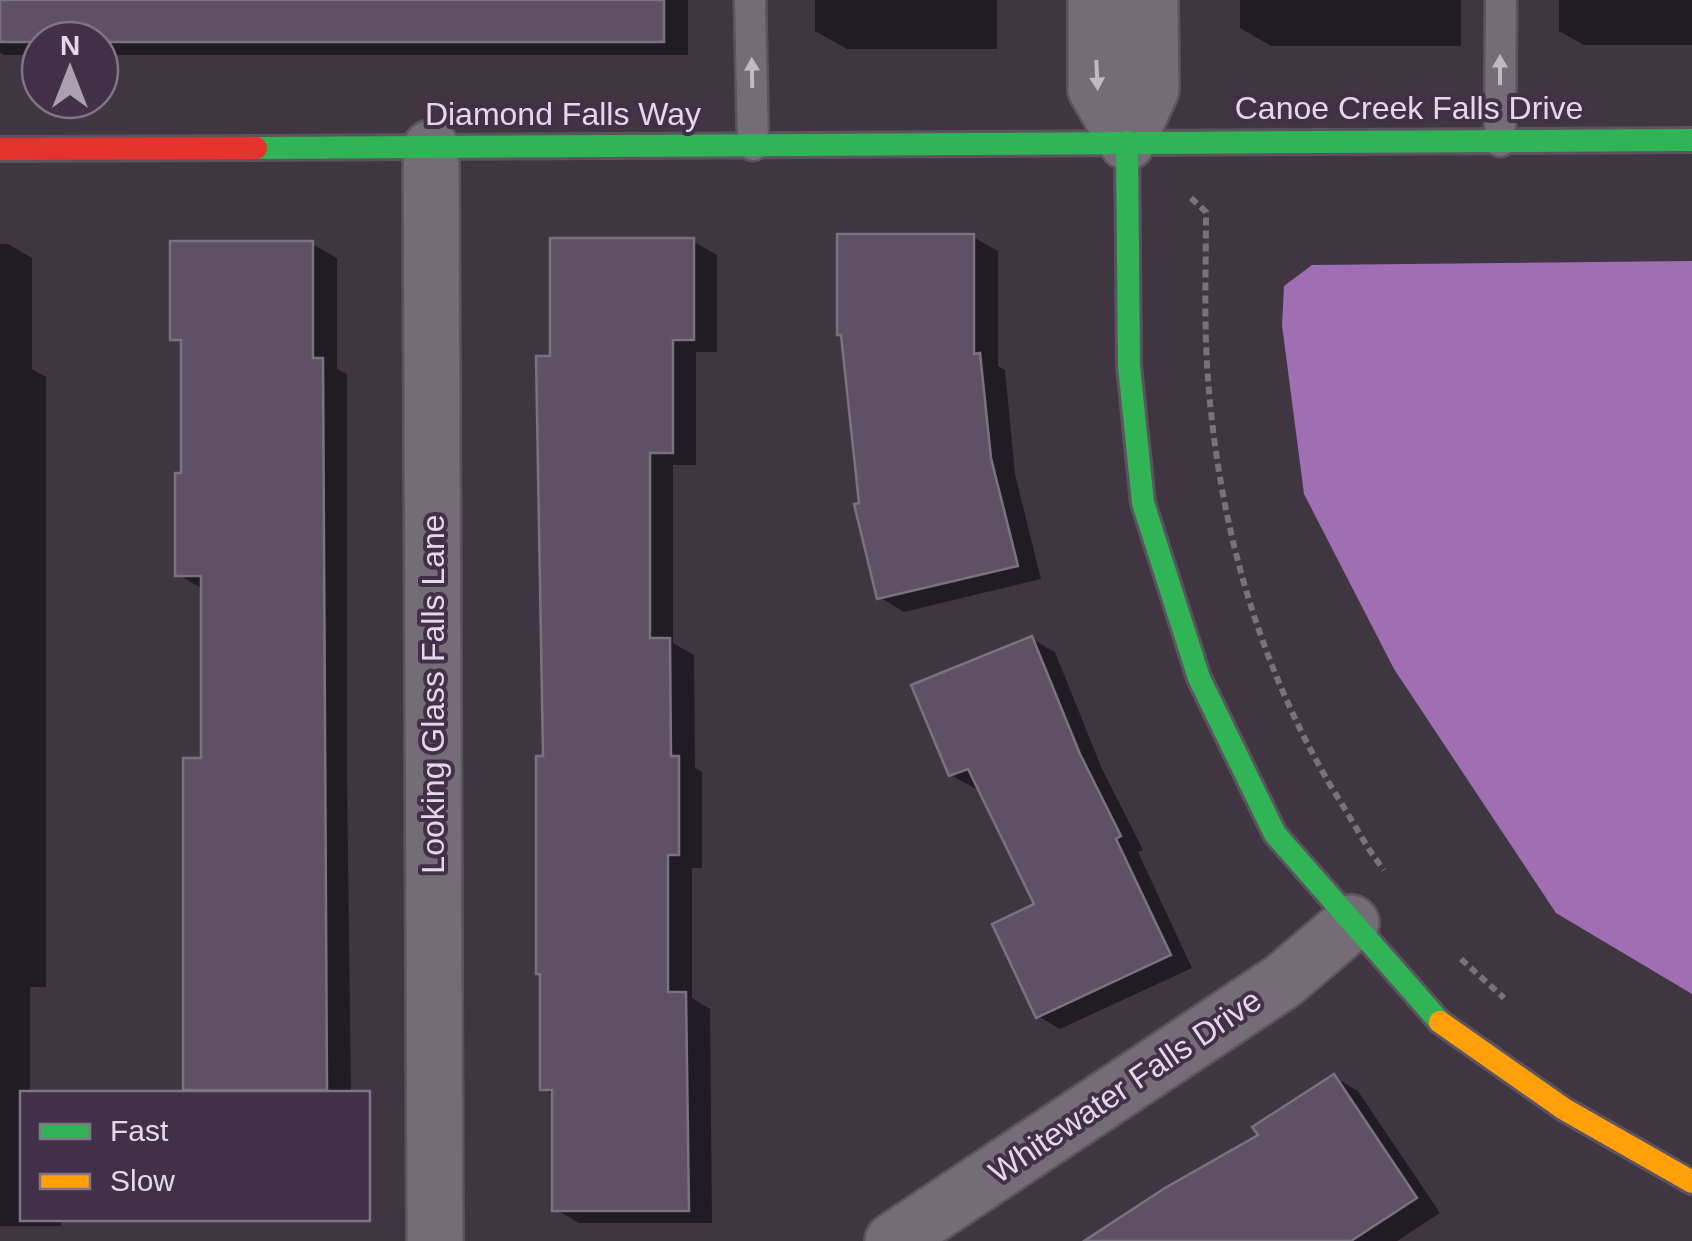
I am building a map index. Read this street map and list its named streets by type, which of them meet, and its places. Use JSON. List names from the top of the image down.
{
  "streets": {
    "street": [
      "Canoe Creek Falls Drive",
      "Diamond Falls Way",
      "Looking Glass Falls Lane",
      "Whitewater Falls Drive"
    ]
  },
  "crossings": [
    ["Canoe Creek Falls Drive", "Diamond Falls Way"],
    ["Diamond Falls Way", "Looking Glass Falls Lane"]
  ],
  "legend": ["Fast", "Slow"],
  "north": "top"
}
